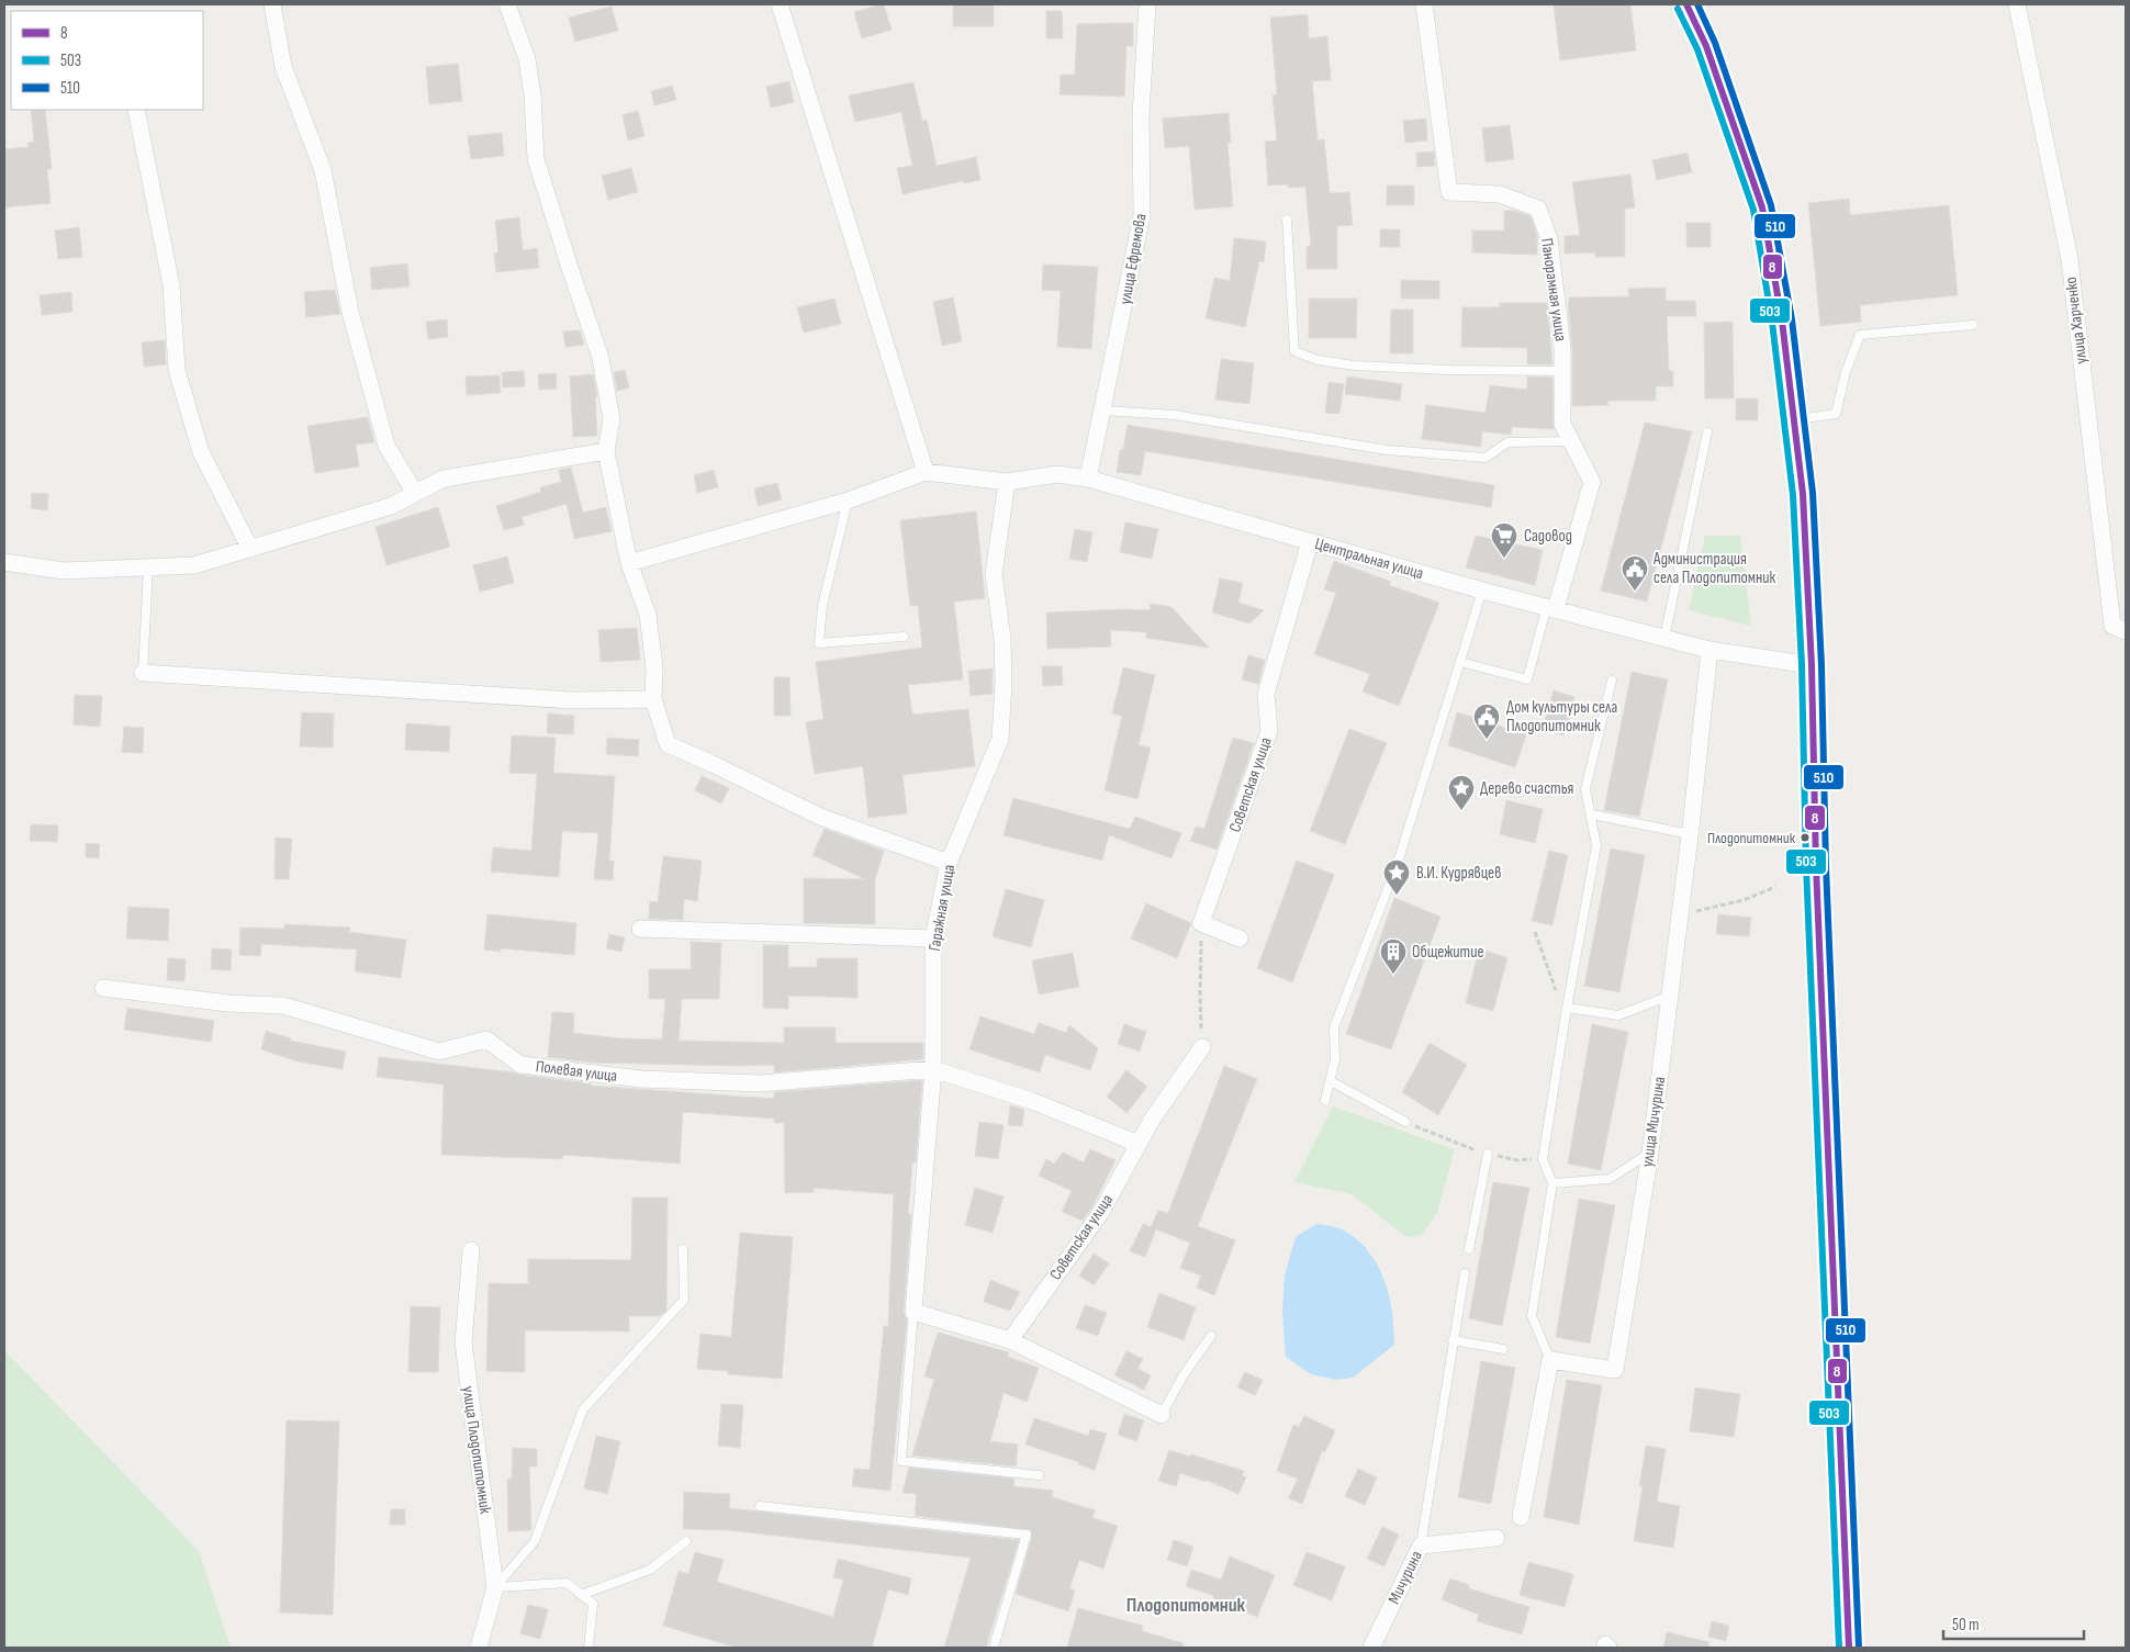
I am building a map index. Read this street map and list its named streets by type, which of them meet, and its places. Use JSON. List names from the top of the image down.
{
  "streets": {
    "street": [
      "улица Ефремова",
      "Панорамная улица",
      "улица Харченко",
      "Центральная улица",
      "Советская улица",
      "Гаражная улица",
      "Полевая улица",
      "улица Мичурина",
      "улица Плодопитомник",
      "Мичурина"
    ]
  },
  "crossings": [
    ["улица Ефремова", "Центральная улица"],
    ["Панорамная улица", "Центральная улица"],
    ["Центральная улица", "Советская улица"],
    ["Центральная улица", "Гаражная улица"],
    ["Центральная улица", "улица Мичурина"],
    ["Гаражная улица", "Полевая улица"]
  ],
  "districts": ["Плодопитомник"],
  "places": {
    "supermarket": ["Садовод"],
    "public building": ["Администрация села Плодопитомник", "Дом культуры села Плодопитомник"],
    "place": ["Дерево счастья", "В.И. Кудрявцев"],
    "other": ["Плодопитомник"],
    "building": ["Общежитие"]
  },
  "lines": ["transit line 8", "transit line 510", "transit line 503"],
  "legend": ["8", "503", "510"],
  "scale_bar": "50 m"
}
